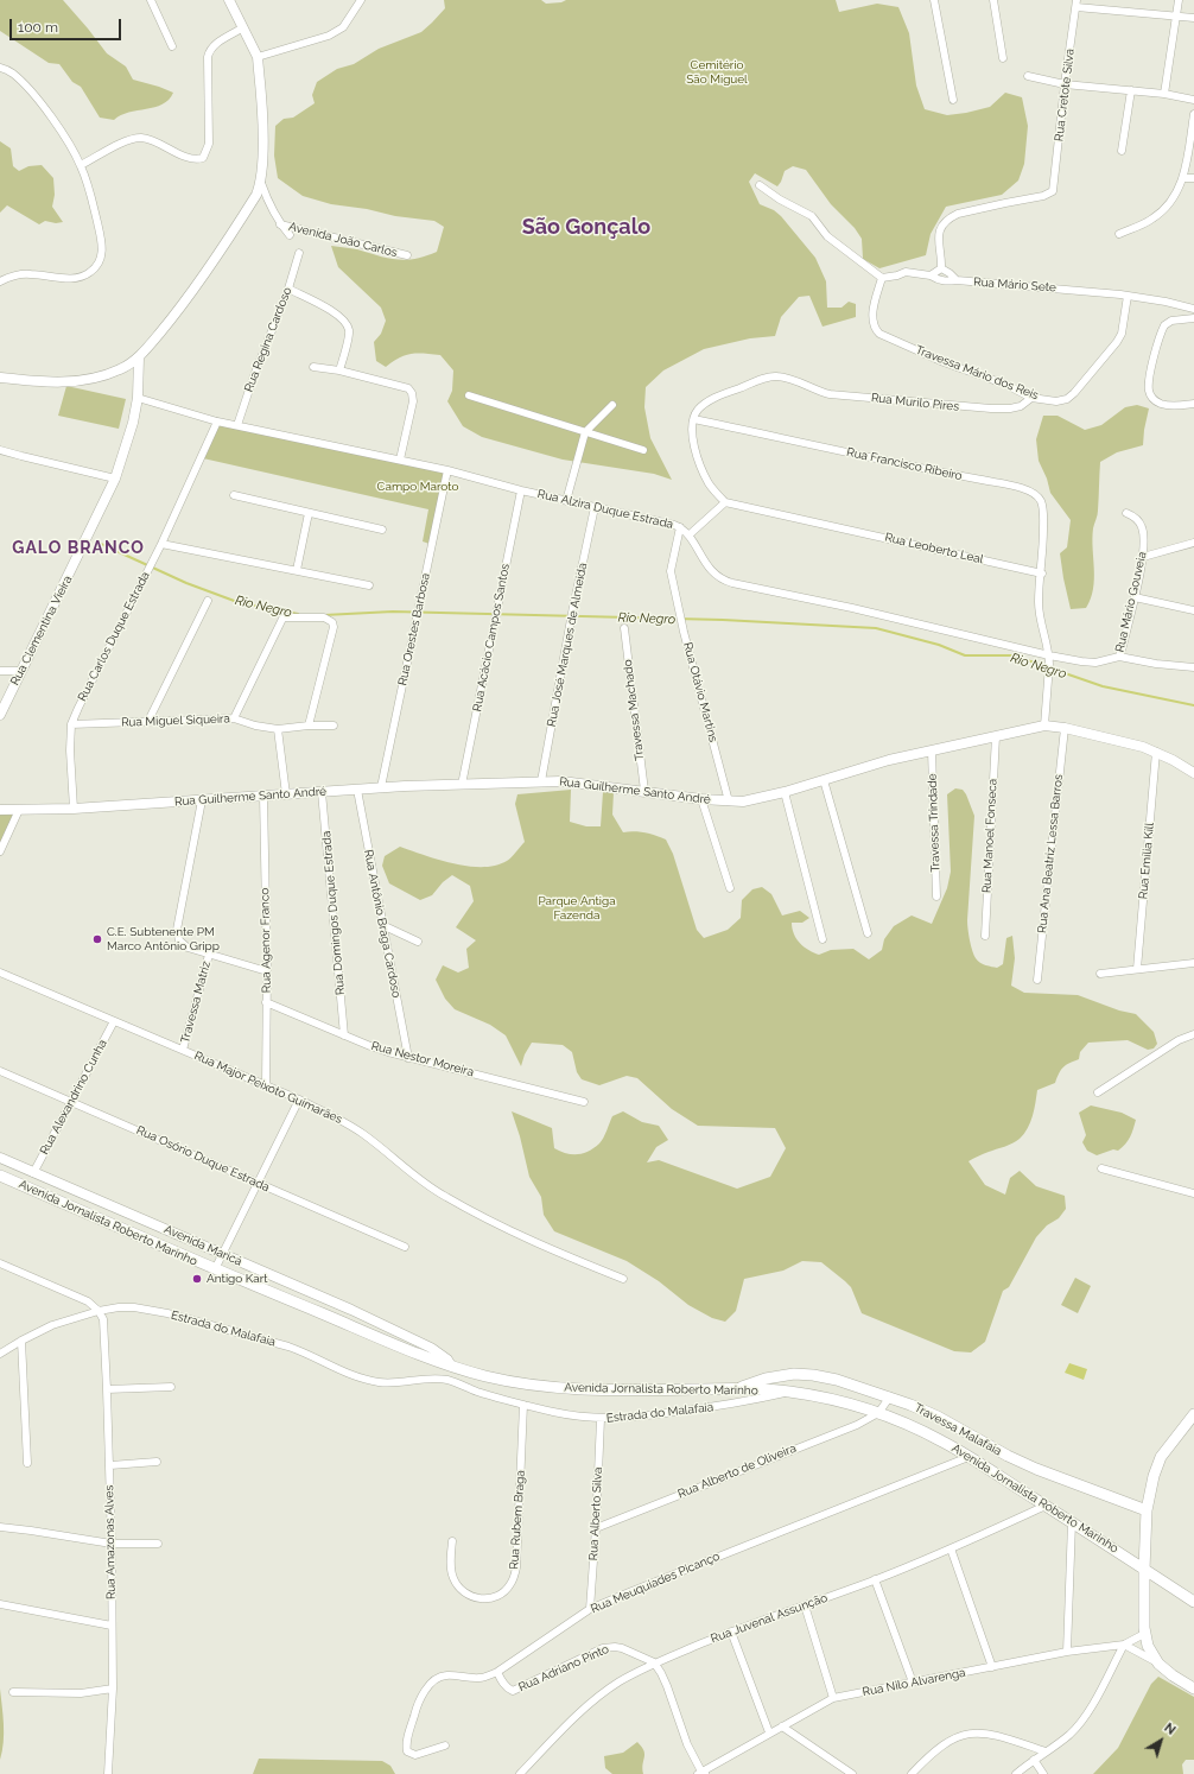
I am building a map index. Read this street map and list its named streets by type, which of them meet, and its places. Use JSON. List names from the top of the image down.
{
  "streets": {
    "main road": ["Avenida Jornalista Roberto Marinho", "Travessa Malafaia"],
    "street": [
      "Rua Cretote Silva",
      "Avenida João Carlos",
      "Rua Mário Sete",
      "Rua Regina Cardoso",
      "Travessa Mário dos Reis",
      "Rua Murilo Pires",
      "Rua Francisco Ribeiro",
      "Rua Alzira Duque Estrada",
      "Rua Leoberto Leal",
      "Rua Mário Gouveia",
      "Rua Orestes Barbosa",
      "Rua Clementina Vieira",
      "Rua Carlos Duque Estrada",
      "Rua Acácio Campos Santos",
      "Rua José Marques de Almeida",
      "Rua Otávio Martins",
      "Travessa Machado",
      "Rua Miguel Siqueira",
      "Rua Guilherme Santo André",
      "Travessa Trindade",
      "Rua Manoel Fonseca",
      "Rua Ana Beatriz Lessa Barros",
      "Rua Emília Kill",
      "Rua Domingos Duque Estrada",
      "Rua Antônio Braga Cardoso",
      "Rua Agenor Franco",
      "Travessa Matriz",
      "Rua Nestor Moreira",
      "Rua Major Peixoto Guimarães",
      "Rua Alexandrino Cunha",
      "Rua Osório Duque Estrada",
      "Avenida Maricá",
      "Estrada do Malafaia",
      "Rua Alberto de Oliveira",
      "Rua Alberto Silva",
      "Rua Rubem Braga",
      "Rua Amazonas Alves",
      "Rua Meuquiades Picanço",
      "Rua Juvenal Assunção",
      "Rua Adriano Pinto",
      "Rua Nilo Alvarenga"
    ]
  },
  "crossings": [
    ["Rua Cretote Silva", "Rua Mário Sete"],
    ["Rua Mário Sete", "Travessa Mário dos Reis"],
    ["Rua Regina Cardoso", "Rua Alzira Duque Estrada"],
    ["Travessa Mário dos Reis", "Rua Murilo Pires"],
    ["Rua Murilo Pires", "Rua Francisco Ribeiro"],
    ["Rua Francisco Ribeiro", "Rua Leoberto Leal"],
    ["Rua Alzira Duque Estrada", "Rua Mário Gouveia"],
    ["Rua Alzira Duque Estrada", "Rua Orestes Barbosa"],
    ["Rua Alzira Duque Estrada", "Rua Clementina Vieira"],
    ["Rua Alzira Duque Estrada", "Rua Carlos Duque Estrada"],
    ["Rua Alzira Duque Estrada", "Rua Acácio Campos Santos"],
    ["Rua Alzira Duque Estrada", "Rua José Marques de Almeida"],
    ["Rua Alzira Duque Estrada", "Rua Otávio Martins"],
    ["Rua Orestes Barbosa", "Rua Guilherme Santo André"],
    ["Rua Carlos Duque Estrada", "Rua Miguel Siqueira"],
    ["Rua Carlos Duque Estrada", "Rua Guilherme Santo André"],
    ["Rua Acácio Campos Santos", "Rua Guilherme Santo André"],
    ["Rua José Marques de Almeida", "Rua Guilherme Santo André"],
    ["Rua Otávio Martins", "Rua Guilherme Santo André"],
    ["Travessa Machado", "Rua Guilherme Santo André"],
    ["Rua Guilherme Santo André", "Travessa Trindade"],
    ["Rua Guilherme Santo André", "Rua Manoel Fonseca"],
    ["Rua Guilherme Santo André", "Rua Ana Beatriz Lessa Barros"],
    ["Rua Guilherme Santo André", "Rua Emília Kill"],
    ["Rua Guilherme Santo André", "Rua Domingos Duque Estrada"],
    ["Rua Guilherme Santo André", "Rua Antônio Braga Cardoso"],
    ["Rua Guilherme Santo André", "Rua Agenor Franco"],
    ["Rua Domingos Duque Estrada", "Rua Nestor Moreira"],
    ["Rua Antônio Braga Cardoso", "Rua Nestor Moreira"],
    ["Rua Agenor Franco", "Rua Nestor Moreira"],
    ["Rua Agenor Franco", "Rua Major Peixoto Guimarães"],
    ["Travessa Matriz", "Rua Major Peixoto Guimarães"],
    ["Rua Major Peixoto Guimarães", "Rua Alexandrino Cunha"],
    ["Rua Alexandrino Cunha", "Rua Osório Duque Estrada"],
    ["Rua Alexandrino Cunha", "Avenida Maricá"],
    ["Avenida Jornalista Roberto Marinho", "Avenida Maricá"],
    ["Avenida Jornalista Roberto Marinho", "Estrada do Malafaia"],
    ["Avenida Jornalista Roberto Marinho", "Travessa Malafaia"],
    ["Avenida Jornalista Roberto Marinho", "Rua Alberto de Oliveira"],
    ["Avenida Jornalista Roberto Marinho", "Rua Meuquiades Picanço"],
    ["Avenida Jornalista Roberto Marinho", "Rua Juvenal Assunção"],
    ["Estrada do Malafaia", "Rua Alberto Silva"],
    ["Estrada do Malafaia", "Rua Rubem Braga"],
    ["Estrada do Malafaia", "Rua Amazonas Alves"],
    ["Rua Alberto de Oliveira", "Rua Alberto Silva"],
    ["Rua Alberto Silva", "Rua Meuquiades Picanço"],
    ["Rua Meuquiades Picanço", "Rua Adriano Pinto"],
    ["Rua Juvenal Assunção", "Rua Adriano Pinto"]
  ],
  "districts": ["São Gonçalo", "GALO BRANCO"],
  "water": ["Rio Negro"],
  "parks": ["Cemitério São Miguel", "Campo Maroto", "Parque Antiga Fazenda"],
  "places": ["C.E. Subtenente PM Marco Antônio Gripp", "Antigo Kart"],
  "scale_bar": "100 m",
  "north": "top right"
}
